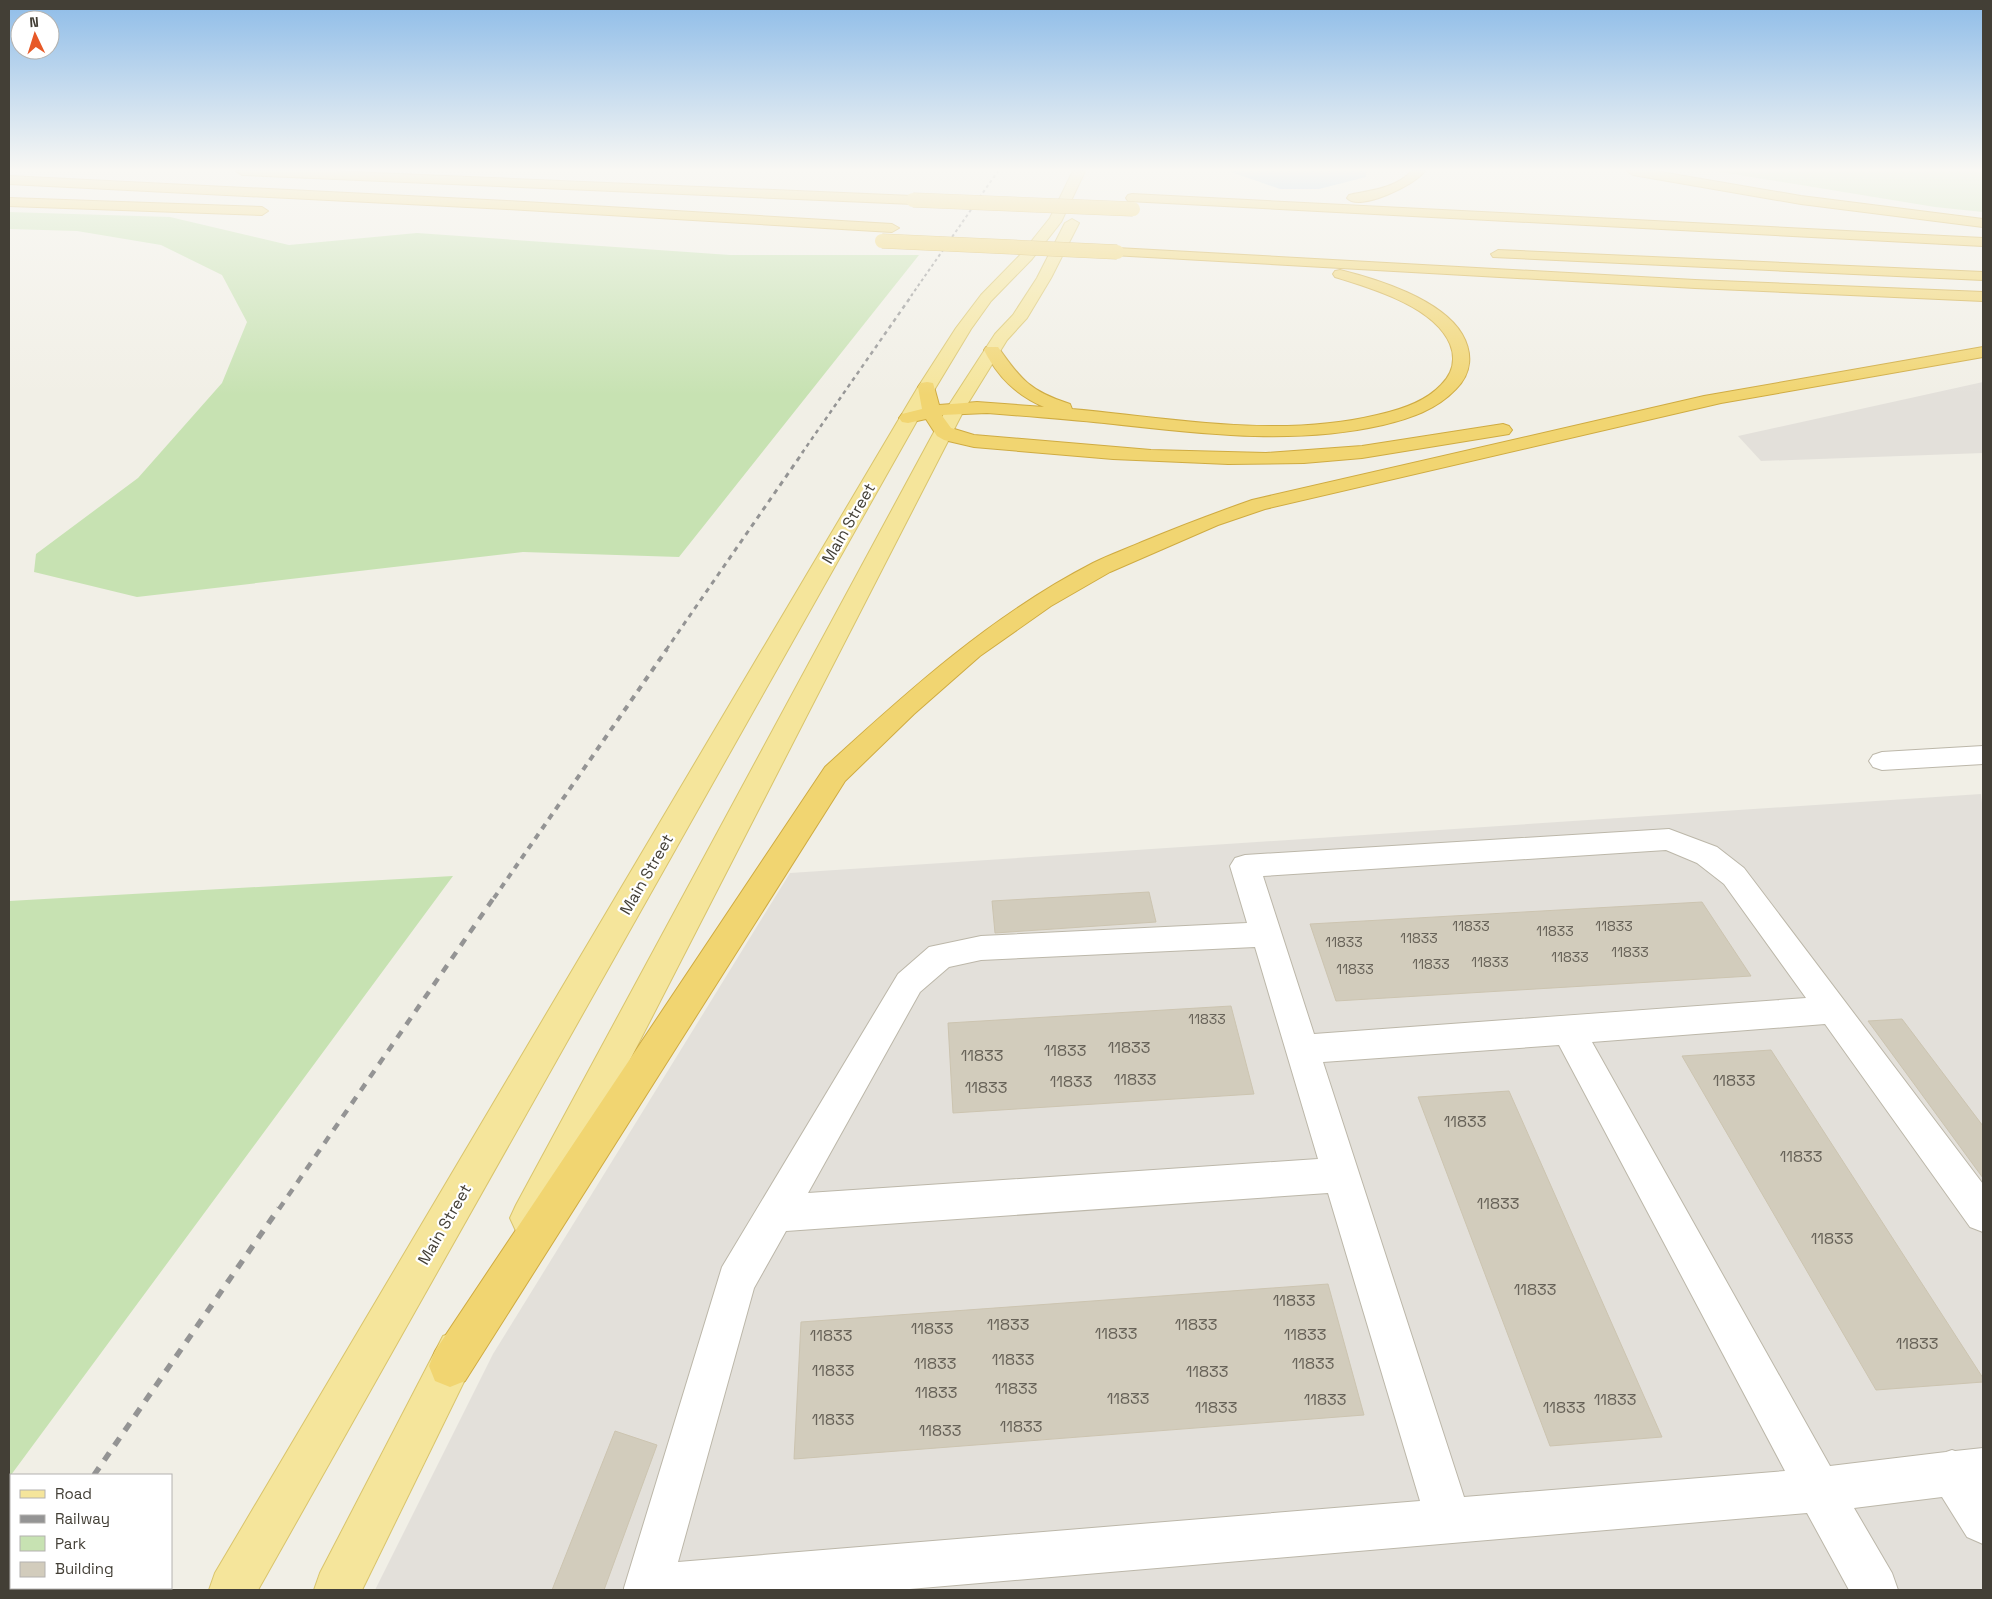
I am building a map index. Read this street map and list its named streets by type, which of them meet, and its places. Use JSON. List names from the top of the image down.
{
  "streets": {
    "main road": ["Main Street"]
  },
  "house_numbers": [
    "11833",
    "11833",
    "11833",
    "11833",
    "11833",
    "11833",
    "11833",
    "11833",
    "11833",
    "11833",
    "11833",
    "11833",
    "11833",
    "11833",
    "11833",
    "11833",
    "11833",
    "11833",
    "11833",
    "11833",
    "11833",
    "11833",
    "11833",
    "11833",
    "11833",
    "11833",
    "11833",
    "11833",
    "11833",
    "11833",
    "11833",
    "11833",
    "11833",
    "11833",
    "11833",
    "11833",
    "11833",
    "11833",
    "11833",
    "11833",
    "11833",
    "11833",
    "11833",
    "11833",
    "11833",
    "11833"
  ],
  "legend": [
    "Road",
    "Railway",
    "Park",
    "Building"
  ],
  "north": "top"
}
